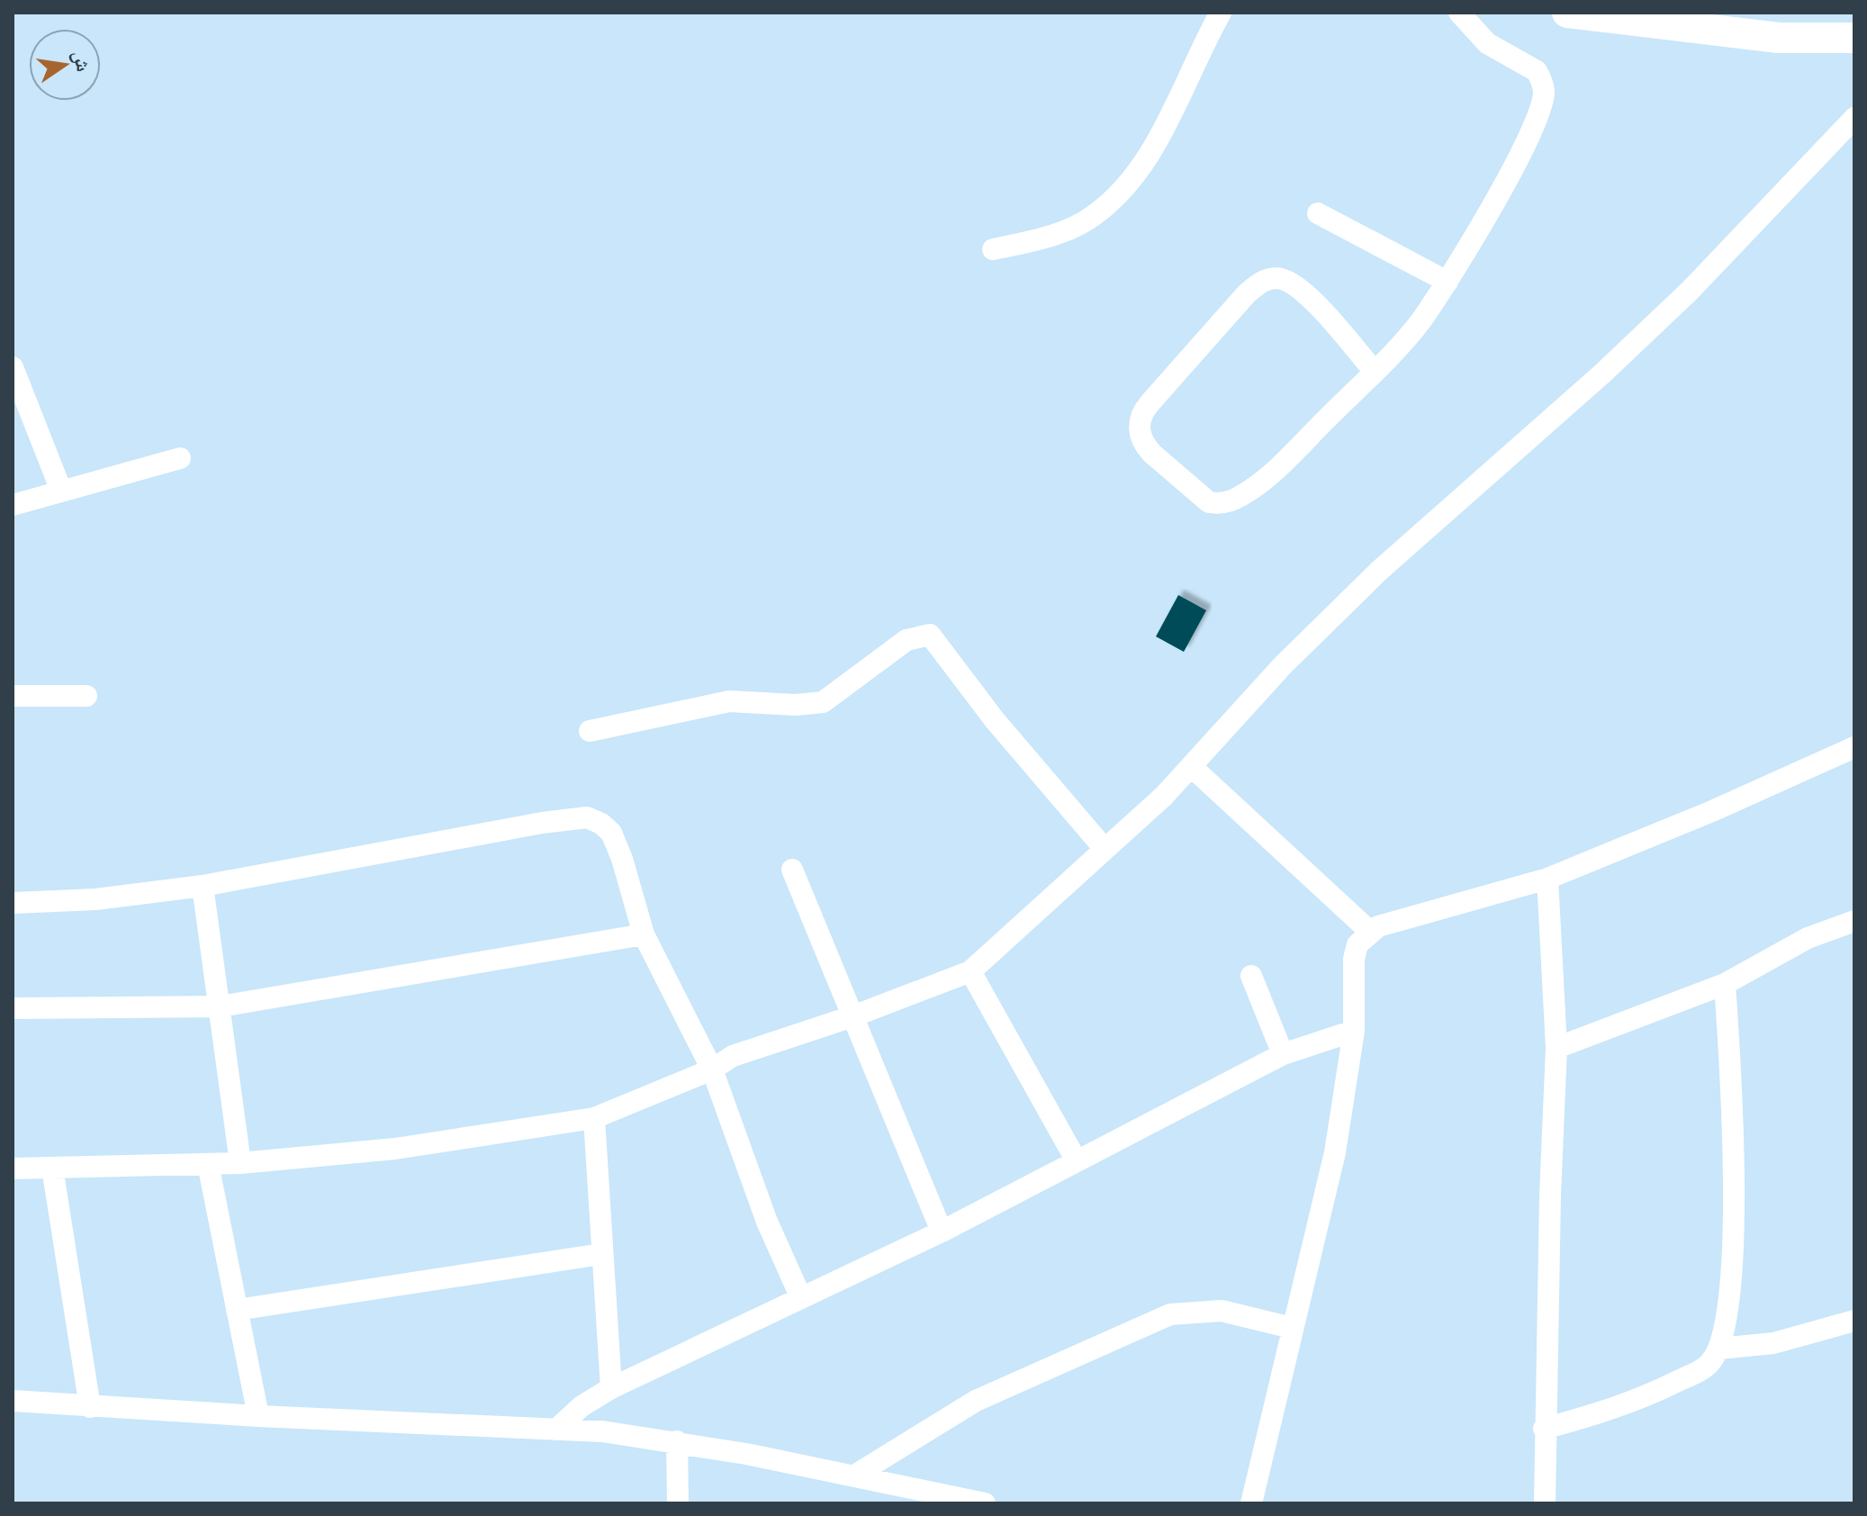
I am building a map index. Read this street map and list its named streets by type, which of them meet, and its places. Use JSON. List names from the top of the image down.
{
  "north": "right"
}
